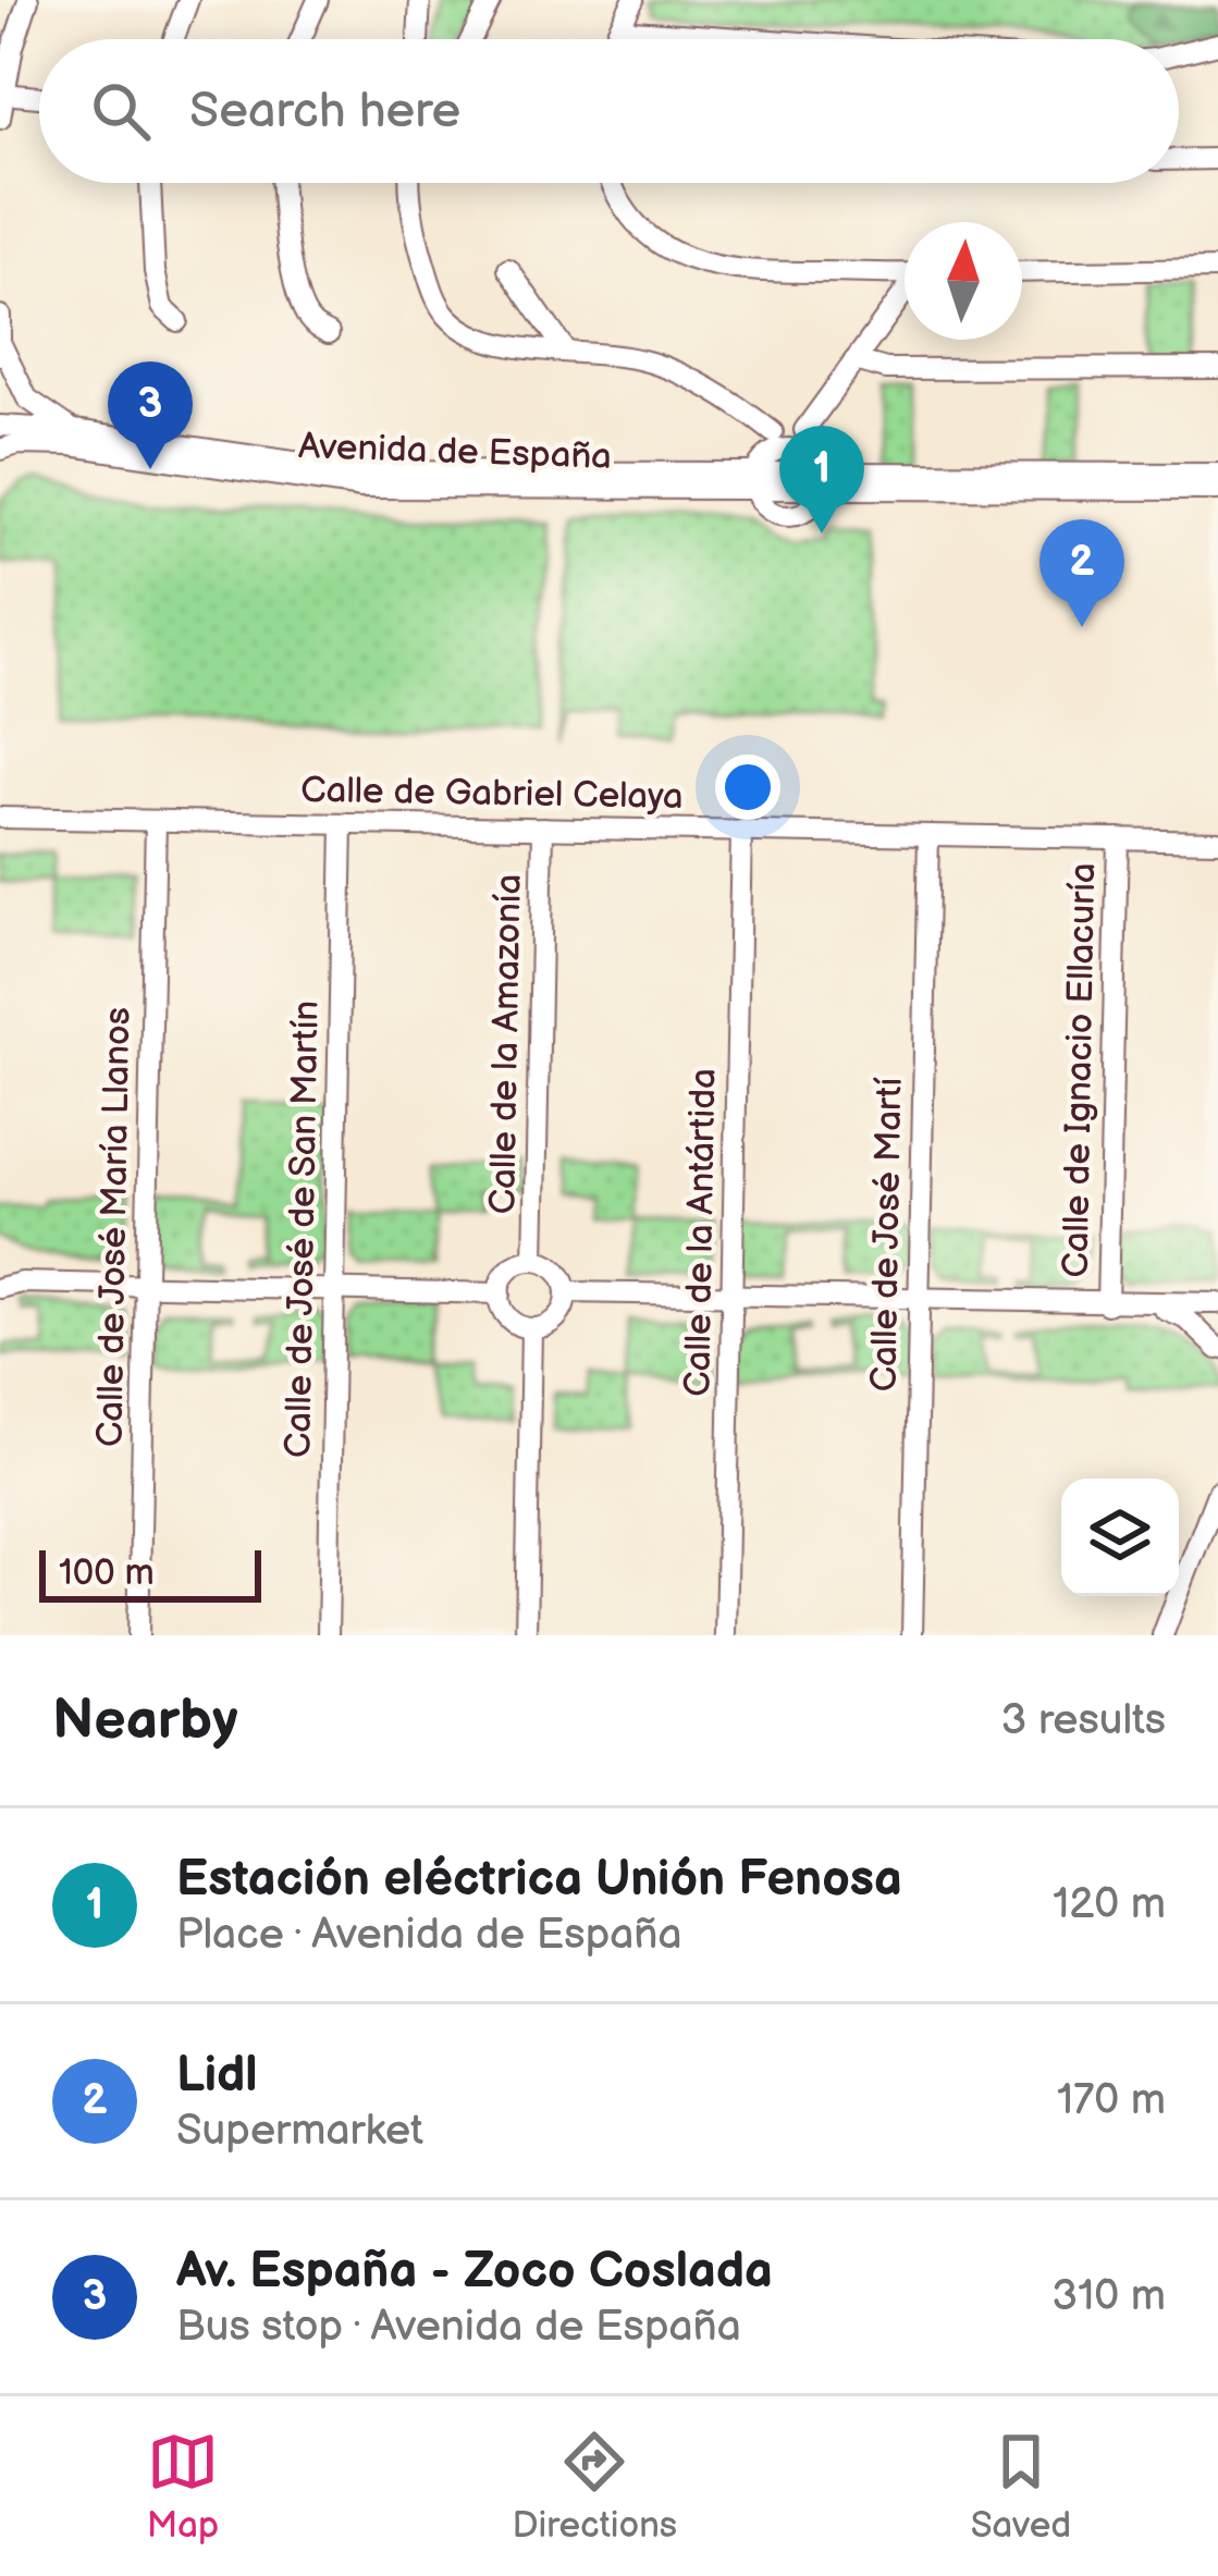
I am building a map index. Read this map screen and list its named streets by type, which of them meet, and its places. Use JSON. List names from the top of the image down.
{
  "streets": {
    "street": [
      "Avenida de España",
      "Calle de Gabriel Celaya",
      "Calle de la Amazonía",
      "Calle de Ignacio Ellacuría",
      "Calle de José María Llanos",
      "Calle de José de San Martín",
      "Calle de la Antártida",
      "Calle de José Martí"
    ]
  },
  "crossings": [
    ["Calle de Gabriel Celaya", "Calle de la Amazonía"],
    ["Calle de Gabriel Celaya", "Calle de Ignacio Ellacuría"],
    ["Calle de Gabriel Celaya", "Calle de José María Llanos"],
    ["Calle de Gabriel Celaya", "Calle de José de San Martín"],
    ["Calle de Gabriel Celaya", "Calle de la Antártida"],
    ["Calle de Gabriel Celaya", "Calle de José Martí"]
  ],
  "scale_bar": "100 m",
  "north": "top",
  "page": {
    "search": "Search here",
    "pins": ["3", "1", "2"],
    "scale": "100 m",
    "heading": ["Nearby", "3 results"],
    "list": [
      {
        "mark": "1",
        "name": "Estación eléctrica Unión Fenosa",
        "note": "Place · Avenida de España",
        "value": "120 m"
      },
      {
        "mark": "2",
        "name": "Lidl",
        "note": "Supermarket",
        "value": "170 m"
      },
      {
        "mark": "3",
        "name": "Av. España - Zoco Coslada",
        "note": "Bus stop · Avenida de España",
        "value": "310 m"
      }
    ],
    "nav": ["Map", "Directions", "Saved"]
  }
}
